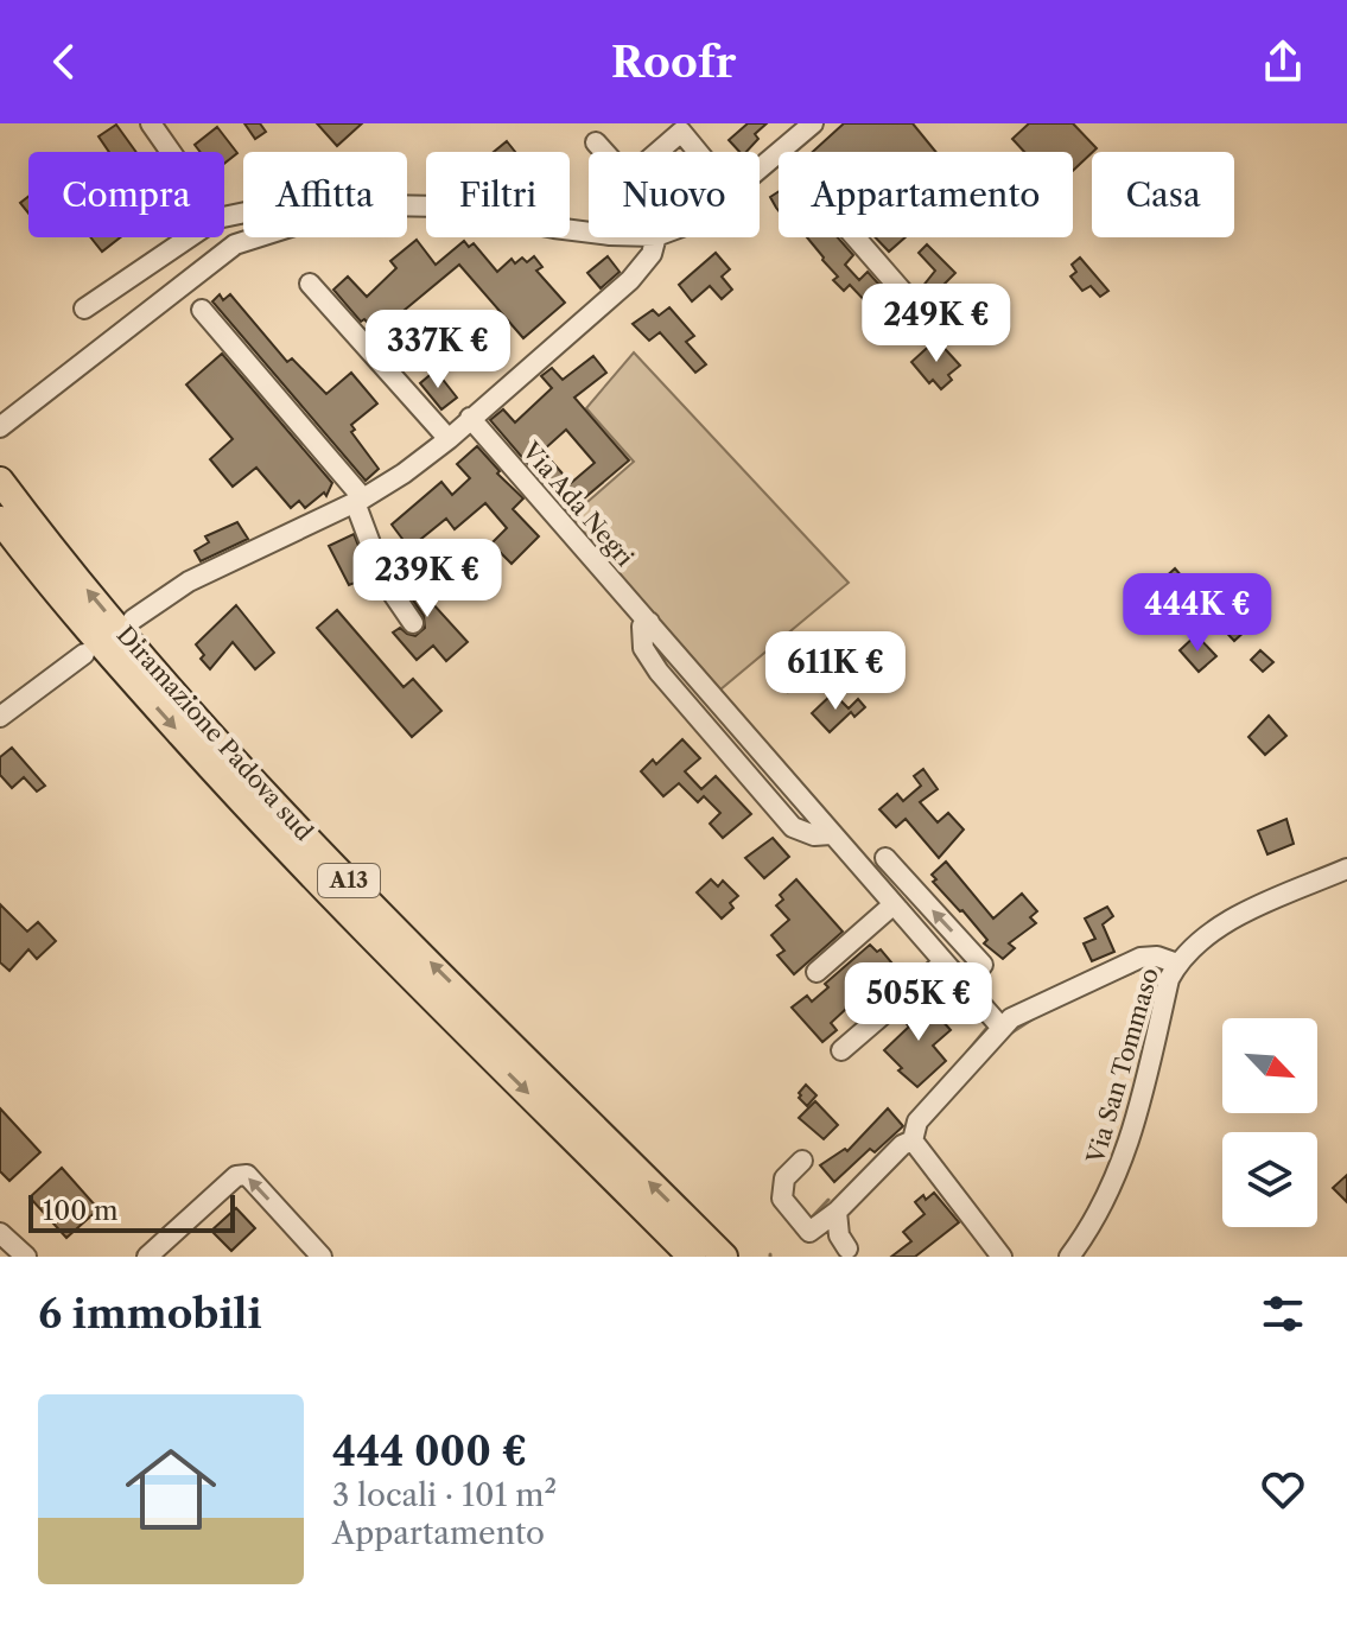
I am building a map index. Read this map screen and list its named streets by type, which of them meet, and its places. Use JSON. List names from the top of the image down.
{
  "streets": {
    "highway": ["Diramazione Padova sud", "A13"],
    "street": ["Via Ada Negri", "Via San Tommaso"]
  },
  "scale_bar": "100 m",
  "north": "bottom right",
  "page": {
    "header": "Roofr",
    "chip": [
      "Compra",
      "Affitta",
      "Filtri",
      "Nuovo",
      "Appartamento",
      "Casa"
    ],
    "price": [
      "249K €",
      "337K €",
      "239K €",
      "444K €",
      "611K €",
      "505K €"
    ],
    "scale": "100 m",
    "heading": "6 immobili",
    "list": [
      {
        "name": "444 000 €",
        "note": "3 locali · 101 m² · Appartamento"
      }
    ]
  }
}
